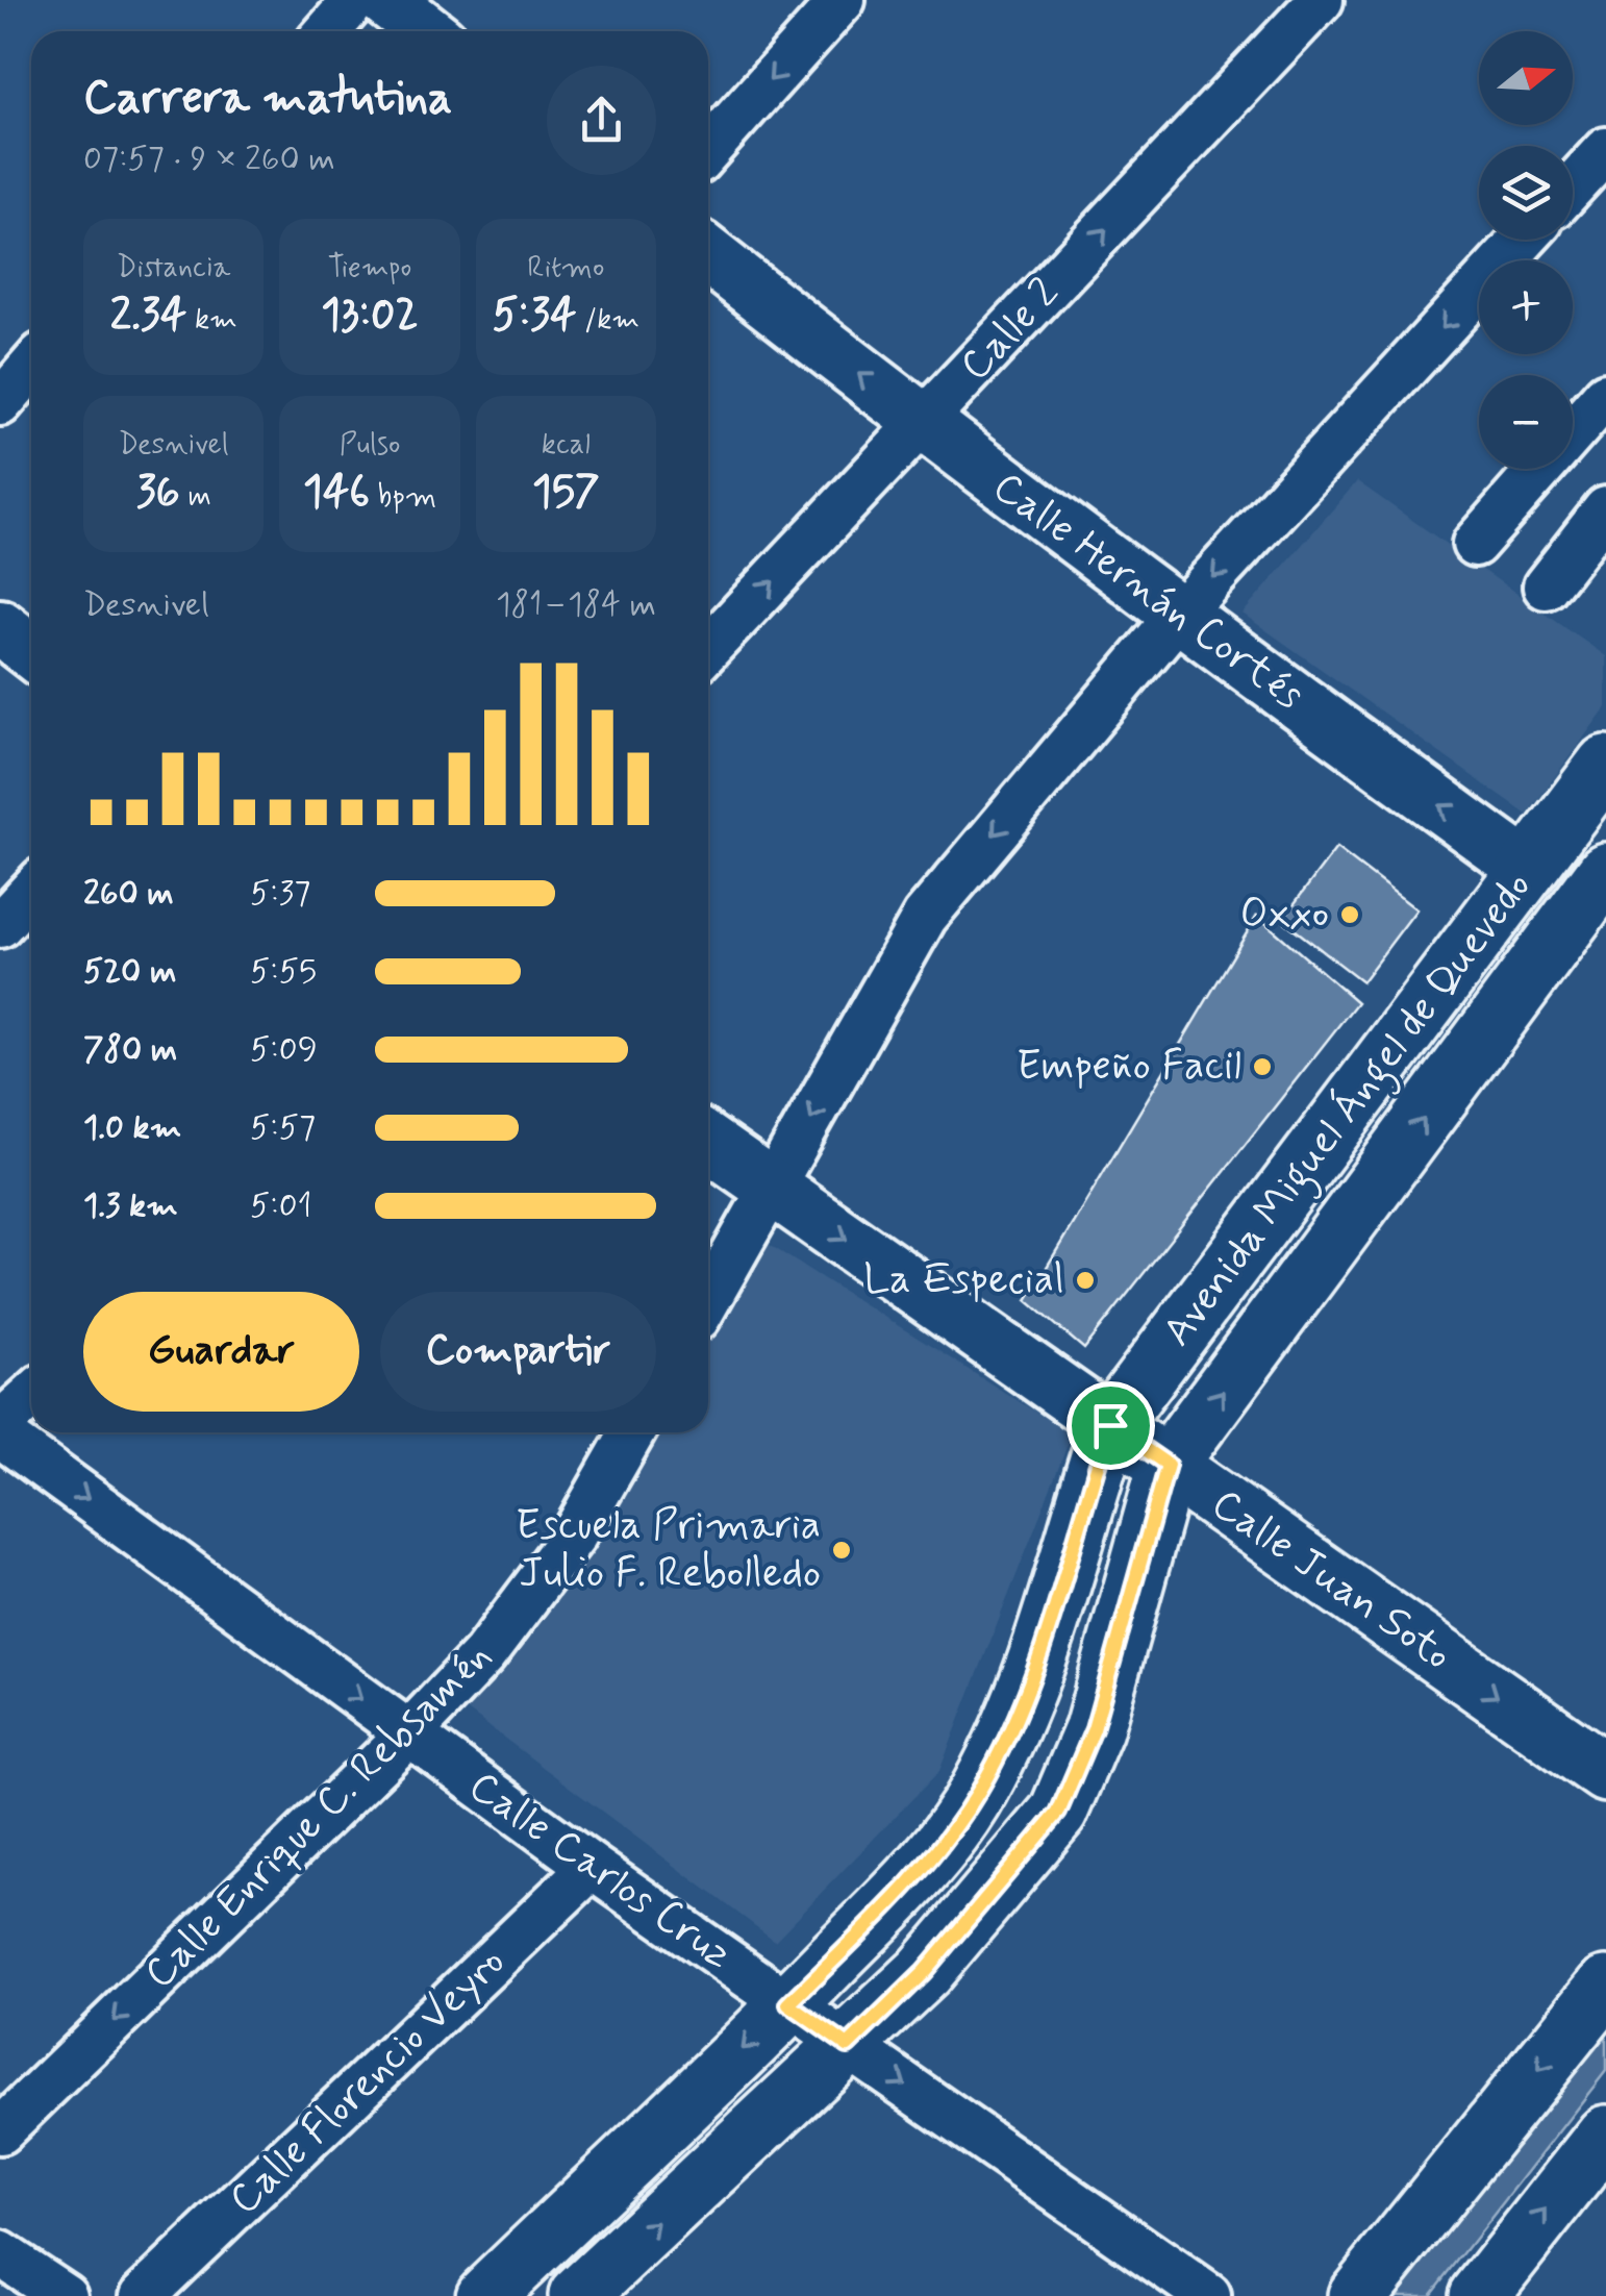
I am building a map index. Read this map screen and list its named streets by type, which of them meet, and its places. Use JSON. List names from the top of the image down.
{
  "streets": {
    "main road": ["Calle Hernán Cortés", "Avenida Miguel Ángel de Quevedo", "Calle Juan Soto"],
    "street": [
      "Calle 2",
      "Calle Enrique C. Rebsamén",
      "Calle Carlos Cruz",
      "Calle Florencio Veyro"
    ]
  },
  "crossings": [
    ["Calle 2", "Calle Hernán Cortés"],
    ["Calle Hernán Cortés", "Avenida Miguel Ángel de Quevedo"],
    ["Avenida Miguel Ángel de Quevedo", "Calle Juan Soto"],
    ["Avenida Miguel Ángel de Quevedo", "Calle Carlos Cruz"],
    ["Calle Enrique C. Rebsamén", "Calle Carlos Cruz"],
    ["Calle Carlos Cruz", "Calle Florencio Veyro"]
  ],
  "one_way": [
    "Calle Hernán Cortés",
    "Calle Juan Soto",
    "Calle Enrique C. Rebsamén",
    "Calle Carlos Cruz"
  ],
  "places": [
    "Oxxo",
    "Empeño Facil",
    "La Especial",
    "Escuela Primaria Julio F. Rebolledo"
  ],
  "north": "right",
  "page": {
    "map_buttons": ["+", "−"],
    "heading": ["Carrera matutina", "07:57 · 9 × 260 m"],
    "stats": [
      ["Distancia", "2.34 km"],
      ["Tiempo", "13:02"],
      ["Ritmo", "5:34 /km"],
      ["Desnivel", "36 m"],
      ["Pulso", "146 bpm"],
      ["kcal", "157"]
    ],
    "chart": ["Desnivel", "181–184 m"],
    "list": [
      {
        "name": "260 m",
        "note": "5:37"
      },
      {
        "name": "520 m",
        "note": "5:55"
      },
      {
        "name": "780 m",
        "note": "5:09"
      },
      {
        "name": "1.0 km",
        "note": "5:57"
      },
      {
        "name": "1.3 km",
        "note": "5:01"
      }
    ],
    "buttons": ["Guardar", "Compartir"]
  }
}
